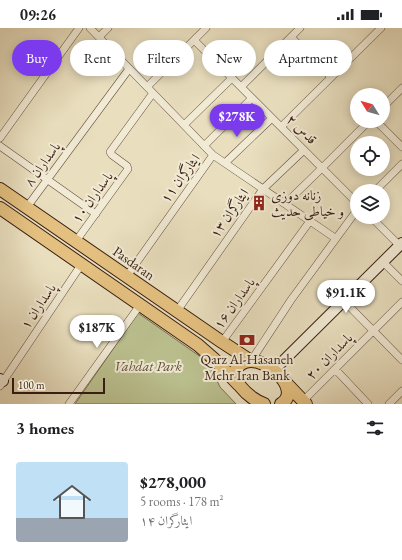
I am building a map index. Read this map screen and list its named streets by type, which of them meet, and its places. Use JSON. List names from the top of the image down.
{
  "streets": {
    "main road": ["Pasdaran"],
    "street": [
      "قدس ۲",
      "پاسداران ۸",
      "ایثارگران ۱۱",
      "پاسداران ۱۰",
      "ایثارگران ۱۳",
      "پاسداران ۱۶",
      "پاسداران ۱",
      "پاسداران ۲۰"
    ]
  },
  "crossings": [
    ["قدس ۲", "ایثارگران ۱۳"],
    ["پاسداران ۸", "Pasdaran"],
    ["ایثارگران ۱۱", "Pasdaran"],
    ["پاسداران ۱۰", "Pasdaran"],
    ["ایثارگران ۱۳", "Pasdaran"],
    ["Pasdaran", "پاسداران ۱۶"]
  ],
  "parks": ["Vahdat Park"],
  "places": {
    "building": ["زنانه دوزی و خیاطی حدیث"],
    "bank": ["Qarz Al-Hasaneh Mehr Iran Bank"]
  },
  "scale_bar": "100 m",
  "north": "top left",
  "page": {
    "status": "09:26",
    "chip": [
      "Buy",
      "Rent",
      "Filters",
      "New",
      "Apartment"
    ],
    "price": ["$278K", "$91.1K", "$187K"],
    "scale": "100 m",
    "heading": "3 homes",
    "list": [
      {
        "name": "$278,000",
        "note": "5 rooms · 178 m² · ایثارگران ۱۴"
      }
    ]
  }
}
